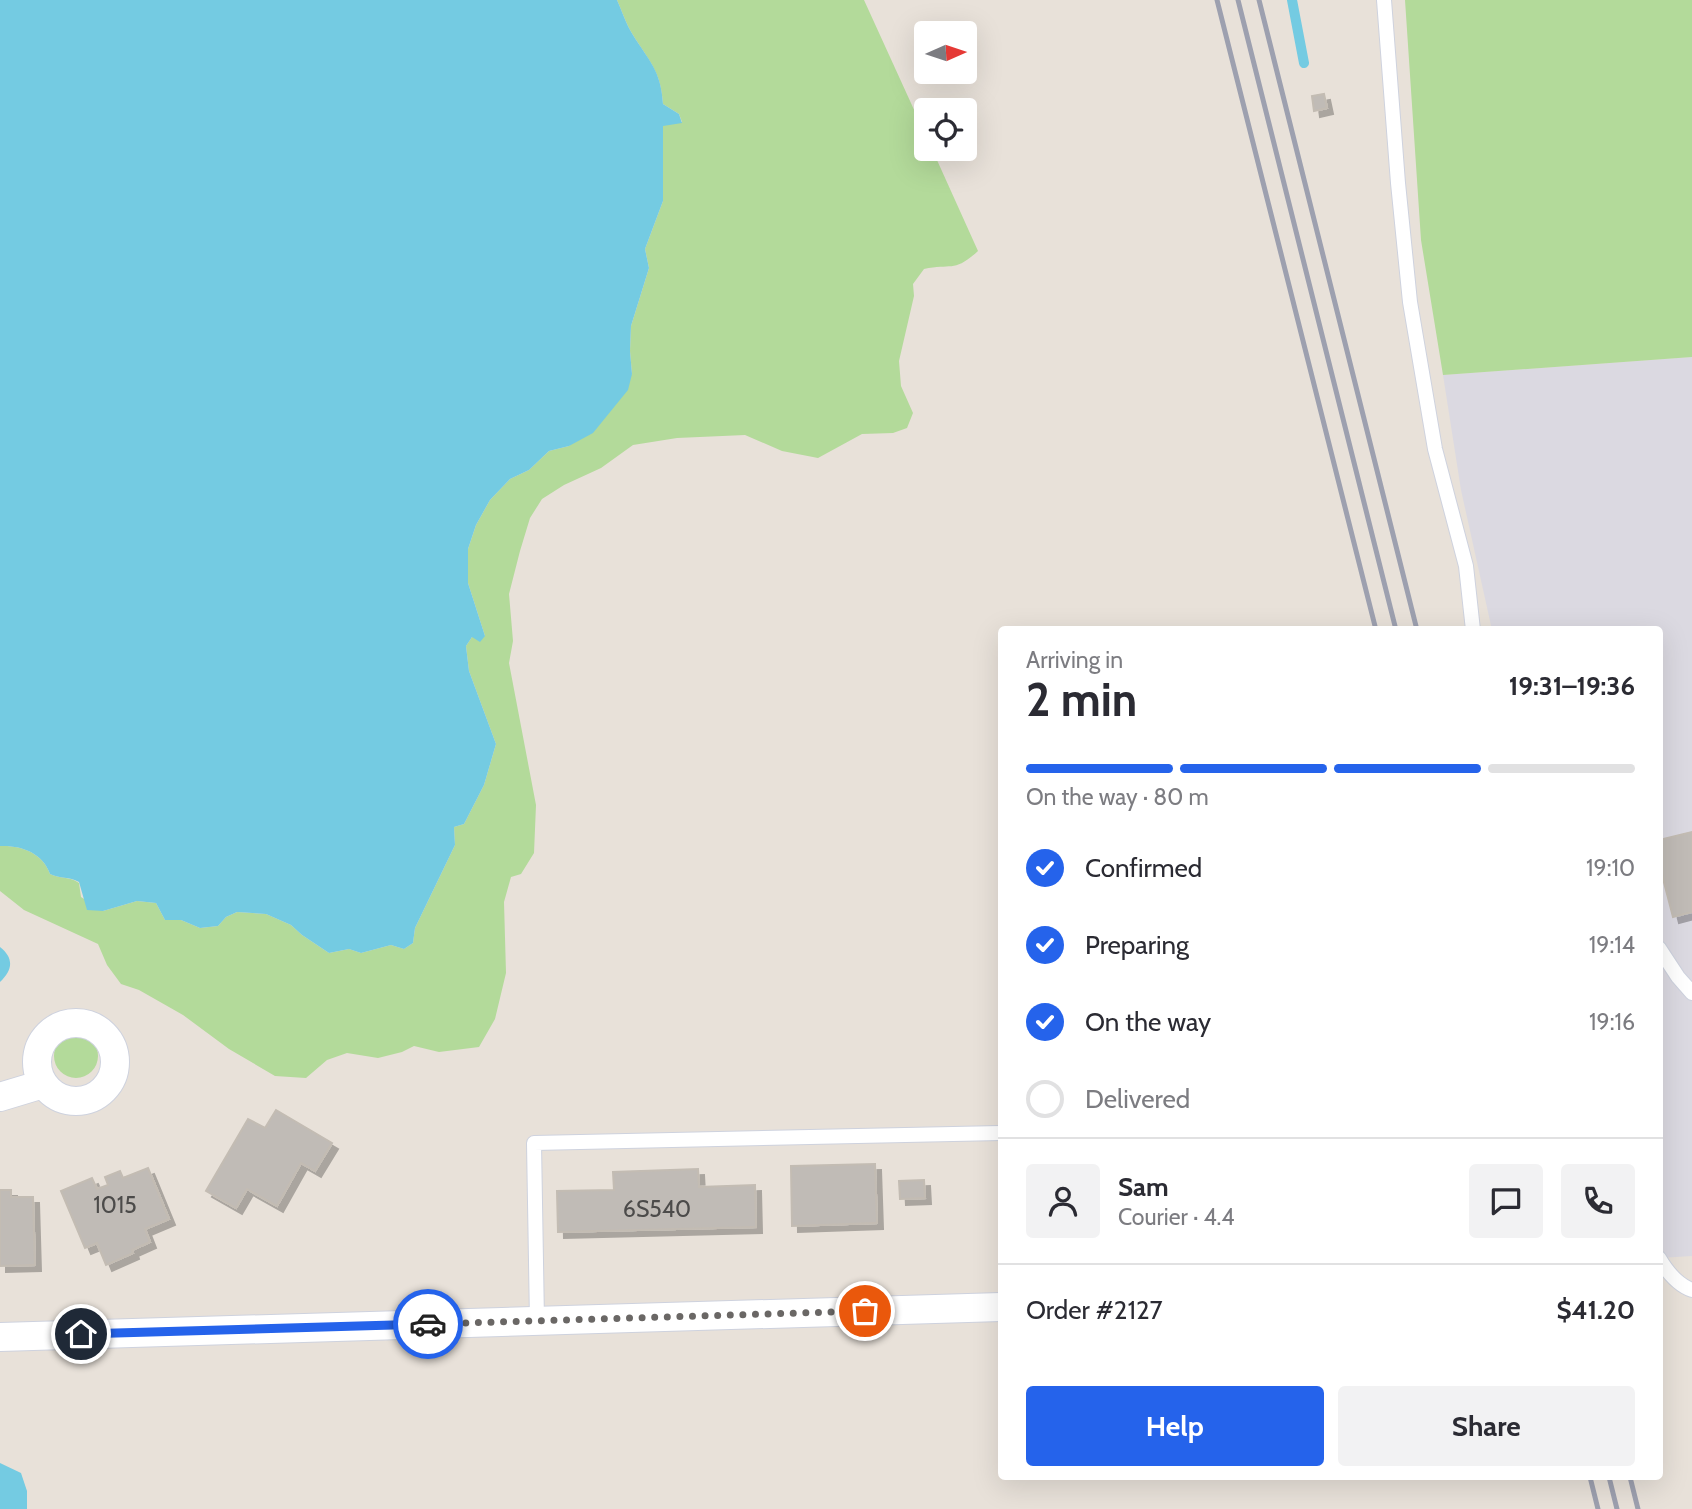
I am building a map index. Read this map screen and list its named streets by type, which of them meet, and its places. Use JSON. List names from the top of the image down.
{
  "house_numbers": ["1015", "6S540"],
  "north": "right",
  "page": {
    "heading": ["2 min", "Arriving in", "19:31–19:36"],
    "panel": [
      "Sam",
      "Courier · 4.4",
      "Order #2127",
      "$41.20"
    ],
    "bar": "On the way · 80 m",
    "list": [
      ["Confirmed", "19:10"],
      ["Preparing", "19:14"],
      ["On the way", "19:16"],
      "Delivered"
    ],
    "buttons": ["Help", "Share"]
  }
}
